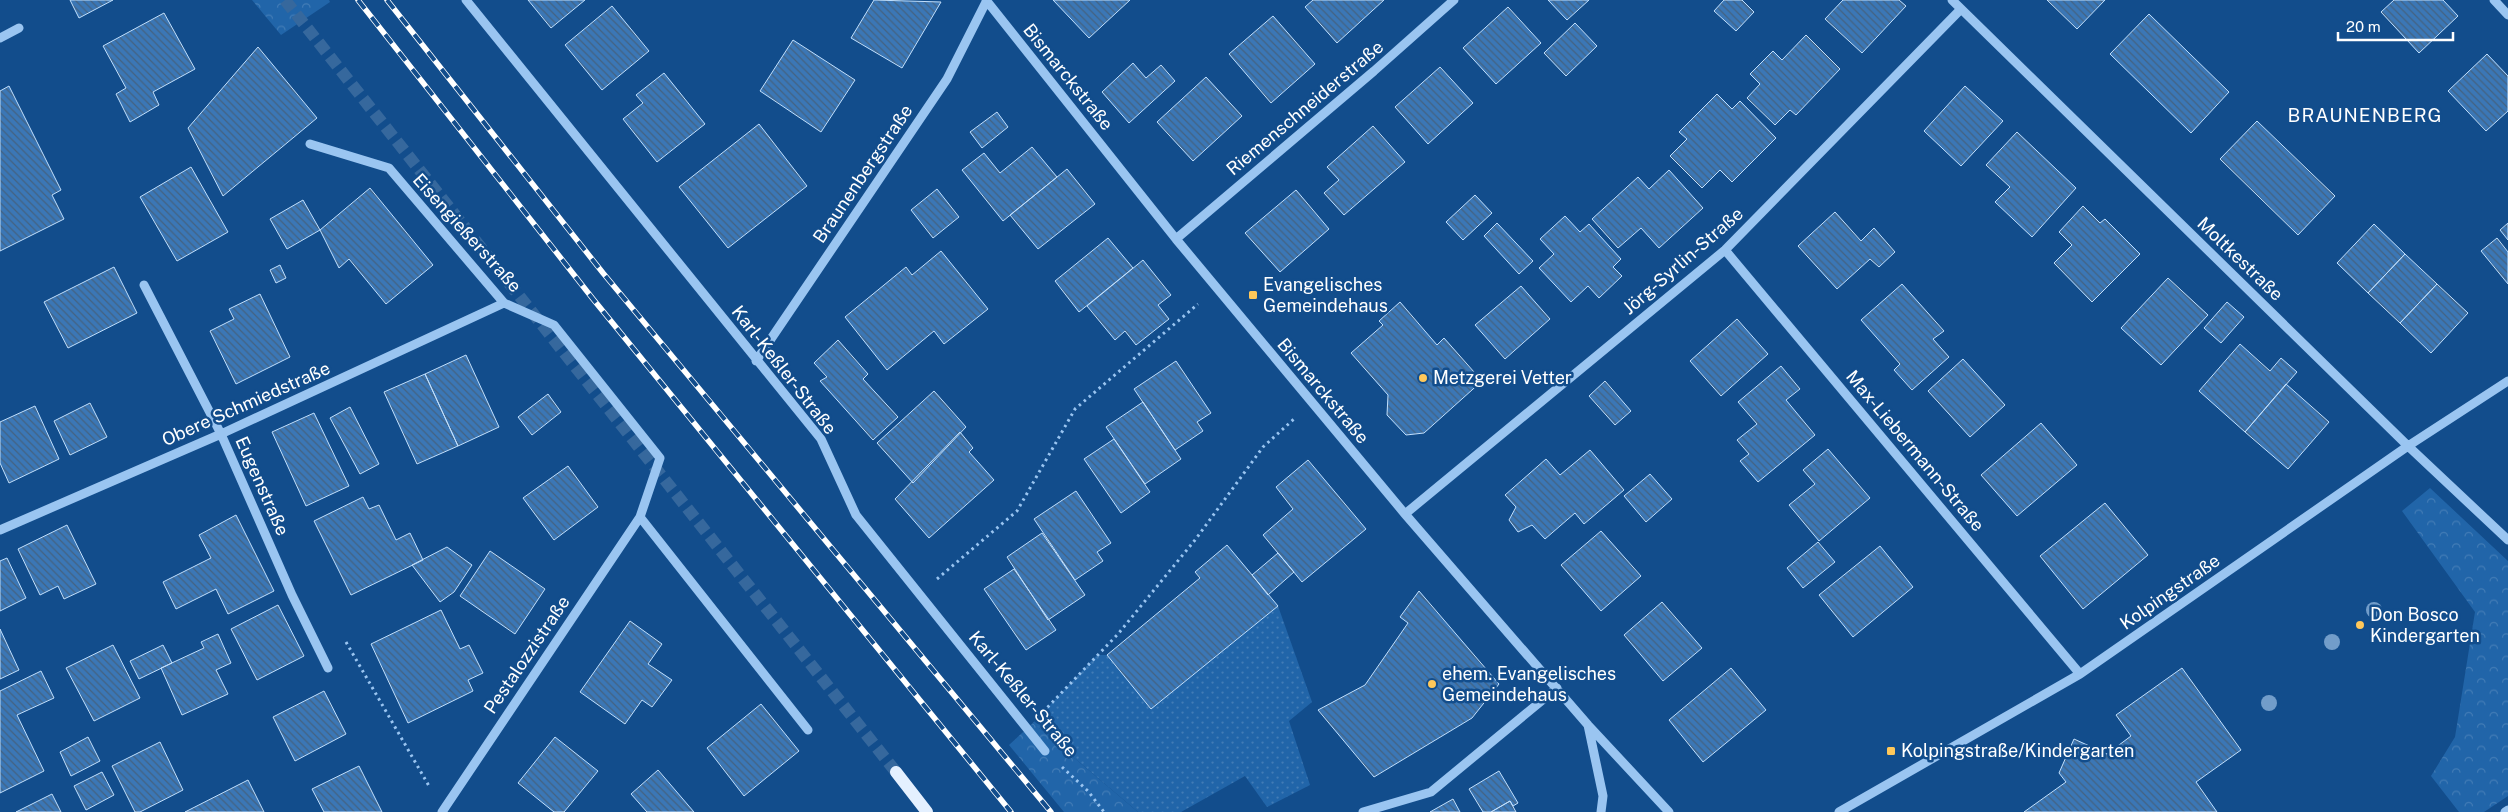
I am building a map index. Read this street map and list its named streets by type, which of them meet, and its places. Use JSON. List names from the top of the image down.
{
  "streets": {
    "street": [
      "Bismarckstraße",
      "Riemenschneiderstraße",
      "Braunenbergstraße",
      "Eisengießerstraße",
      "Moltkestraße",
      "Jörg-Syrlin-Straße",
      "Karl-Keßler-Straße",
      "Obere Schmiedstraße",
      "Max-Liebermann-Straße",
      "Eugenstraße",
      "Kolpingstraße",
      "Pestalozzistraße"
    ]
  },
  "crossings": [
    ["Bismarckstraße", "Riemenschneiderstraße"],
    ["Bismarckstraße", "Braunenbergstraße"],
    ["Bismarckstraße", "Jörg-Syrlin-Straße"],
    ["Braunenbergstraße", "Karl-Keßler-Straße"],
    ["Eisengießerstraße", "Obere Schmiedstraße"],
    ["Eisengießerstraße", "Pestalozzistraße"],
    ["Moltkestraße", "Jörg-Syrlin-Straße"],
    ["Moltkestraße", "Kolpingstraße"],
    ["Jörg-Syrlin-Straße", "Max-Liebermann-Straße"],
    ["Obere Schmiedstraße", "Eugenstraße"],
    ["Max-Liebermann-Straße", "Kolpingstraße"]
  ],
  "districts": ["BRAUNENBERG"],
  "places": {
    "transit": ["Evangelisches Gemeindehaus", "Kolpingstraße/Kindergarten"],
    "other": ["Metzgerei Vetter", "Don Bosco Kindergarten", "ehem. Evangelisches Gemeindehaus"]
  },
  "scale_bar": "20 m"
}
